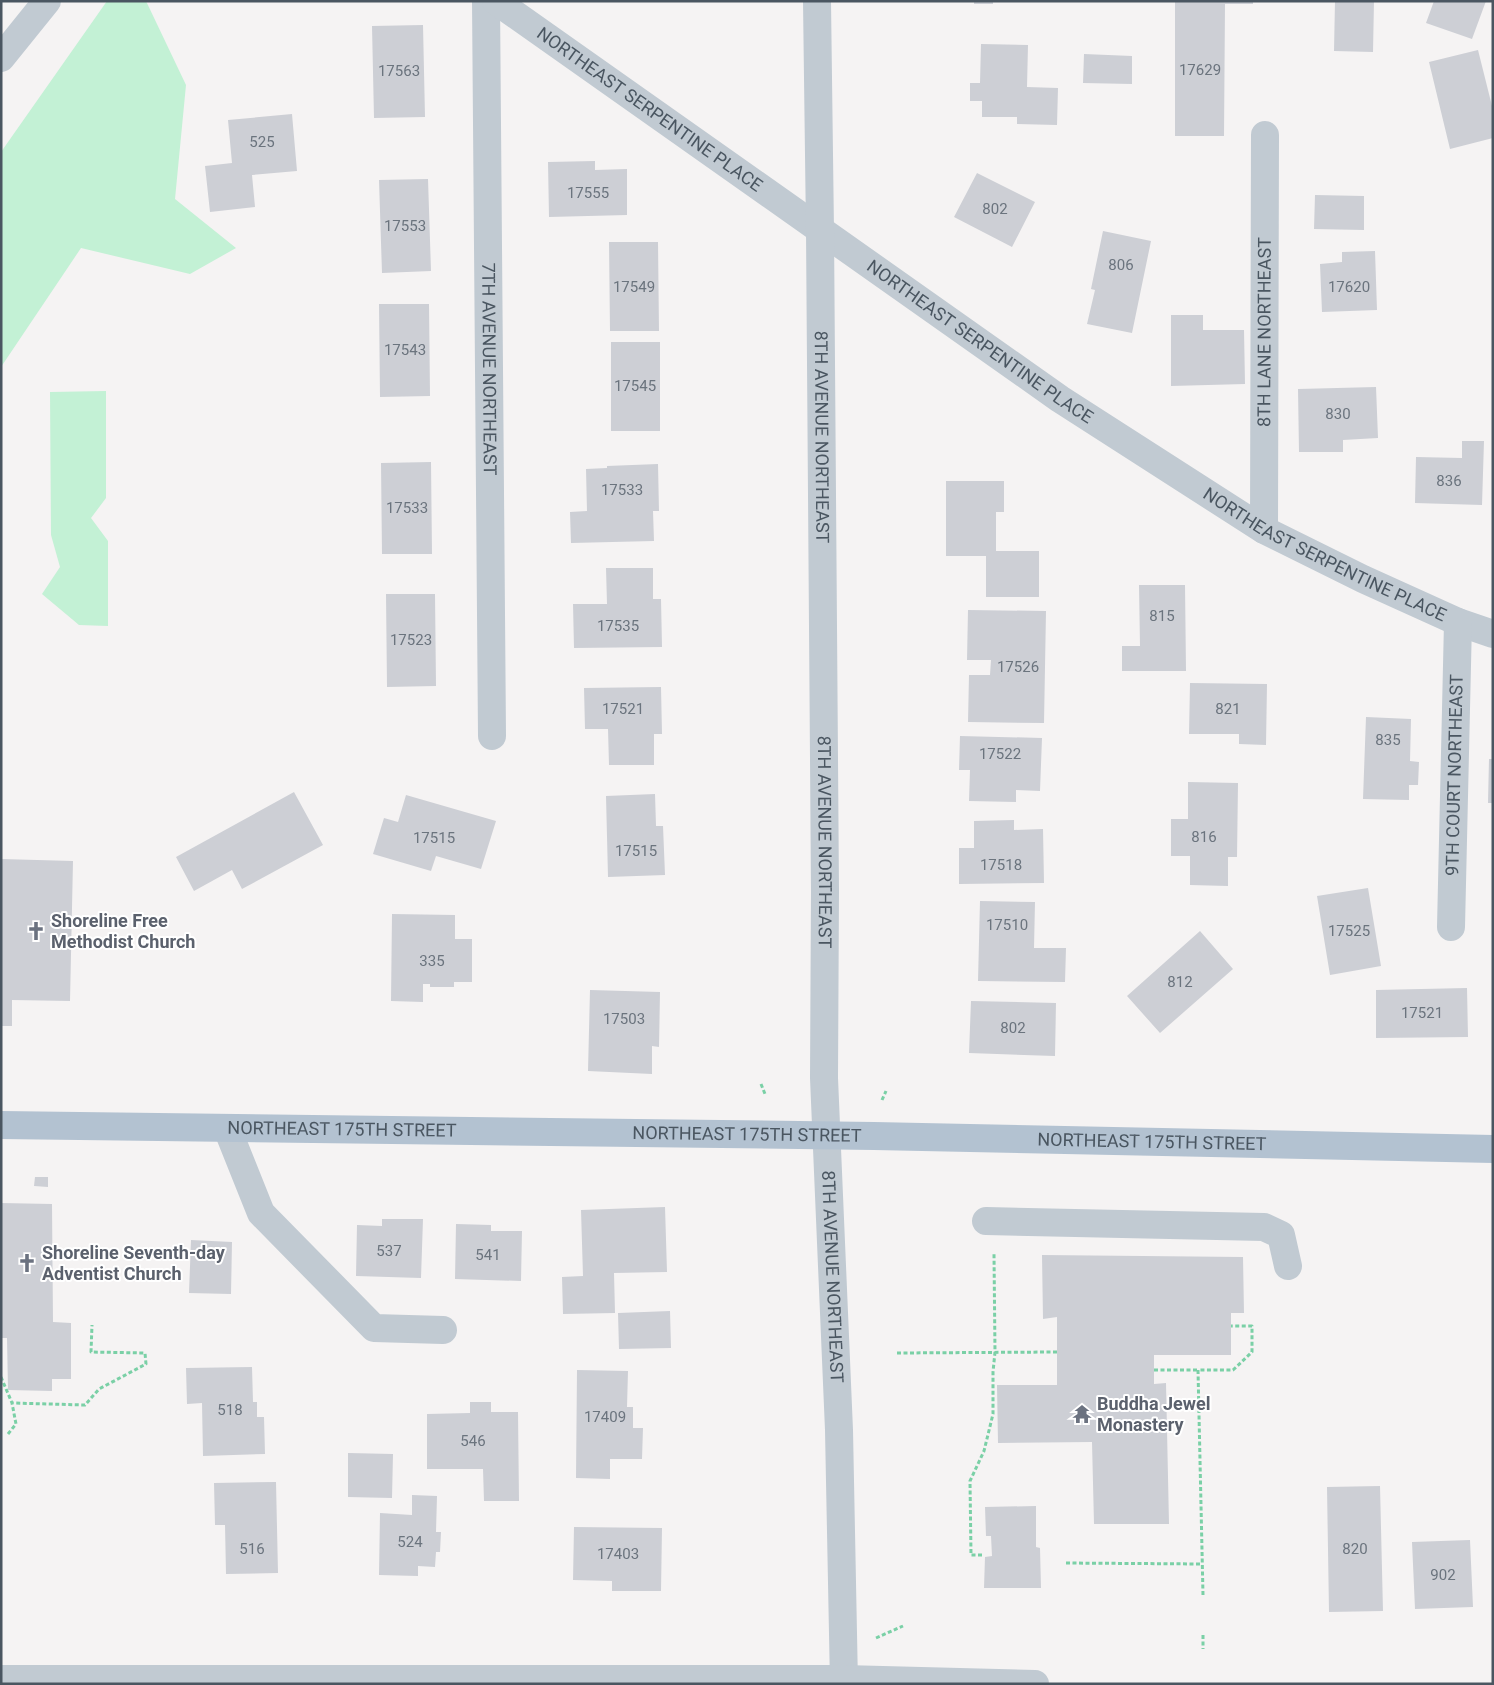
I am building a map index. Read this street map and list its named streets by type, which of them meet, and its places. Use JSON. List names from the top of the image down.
{
  "streets": {
    "main road": ["NORTHEAST 175TH STREET"],
    "street": [
      "NORTHEAST SERPENTINE PLACE",
      "8TH LANE NORTHEAST",
      "7TH AVENUE NORTHEAST",
      "8TH AVENUE NORTHEAST",
      "9TH COURT NORTHEAST"
    ]
  },
  "crossings": [
    ["NORTHEAST SERPENTINE PLACE", "8TH LANE NORTHEAST"],
    ["NORTHEAST SERPENTINE PLACE", "8TH AVENUE NORTHEAST"],
    ["NORTHEAST SERPENTINE PLACE", "9TH COURT NORTHEAST"],
    ["8TH AVENUE NORTHEAST", "NORTHEAST 175TH STREET"]
  ],
  "places": {
    "church": ["Shoreline Free Methodist Church", "Shoreline Seventh-day Adventist Church"],
    "temple": ["Buddha Jewel Monastery"]
  },
  "house_numbers": [
    "17629",
    "17563",
    "525",
    "17555",
    "802",
    "17553",
    "806",
    "17549",
    "17620",
    "17543",
    "17545",
    "830",
    "836",
    "17533",
    "17533",
    "815",
    "17535",
    "17523",
    "17526",
    "17521",
    "821",
    "835",
    "17522",
    "816",
    "17515",
    "17515",
    "17518",
    "17510",
    "17525",
    "335",
    "812",
    "17521",
    "17503",
    "802",
    "537",
    "541",
    "518",
    "17409",
    "546",
    "524",
    "516",
    "820",
    "17403",
    "902"
  ]
}
